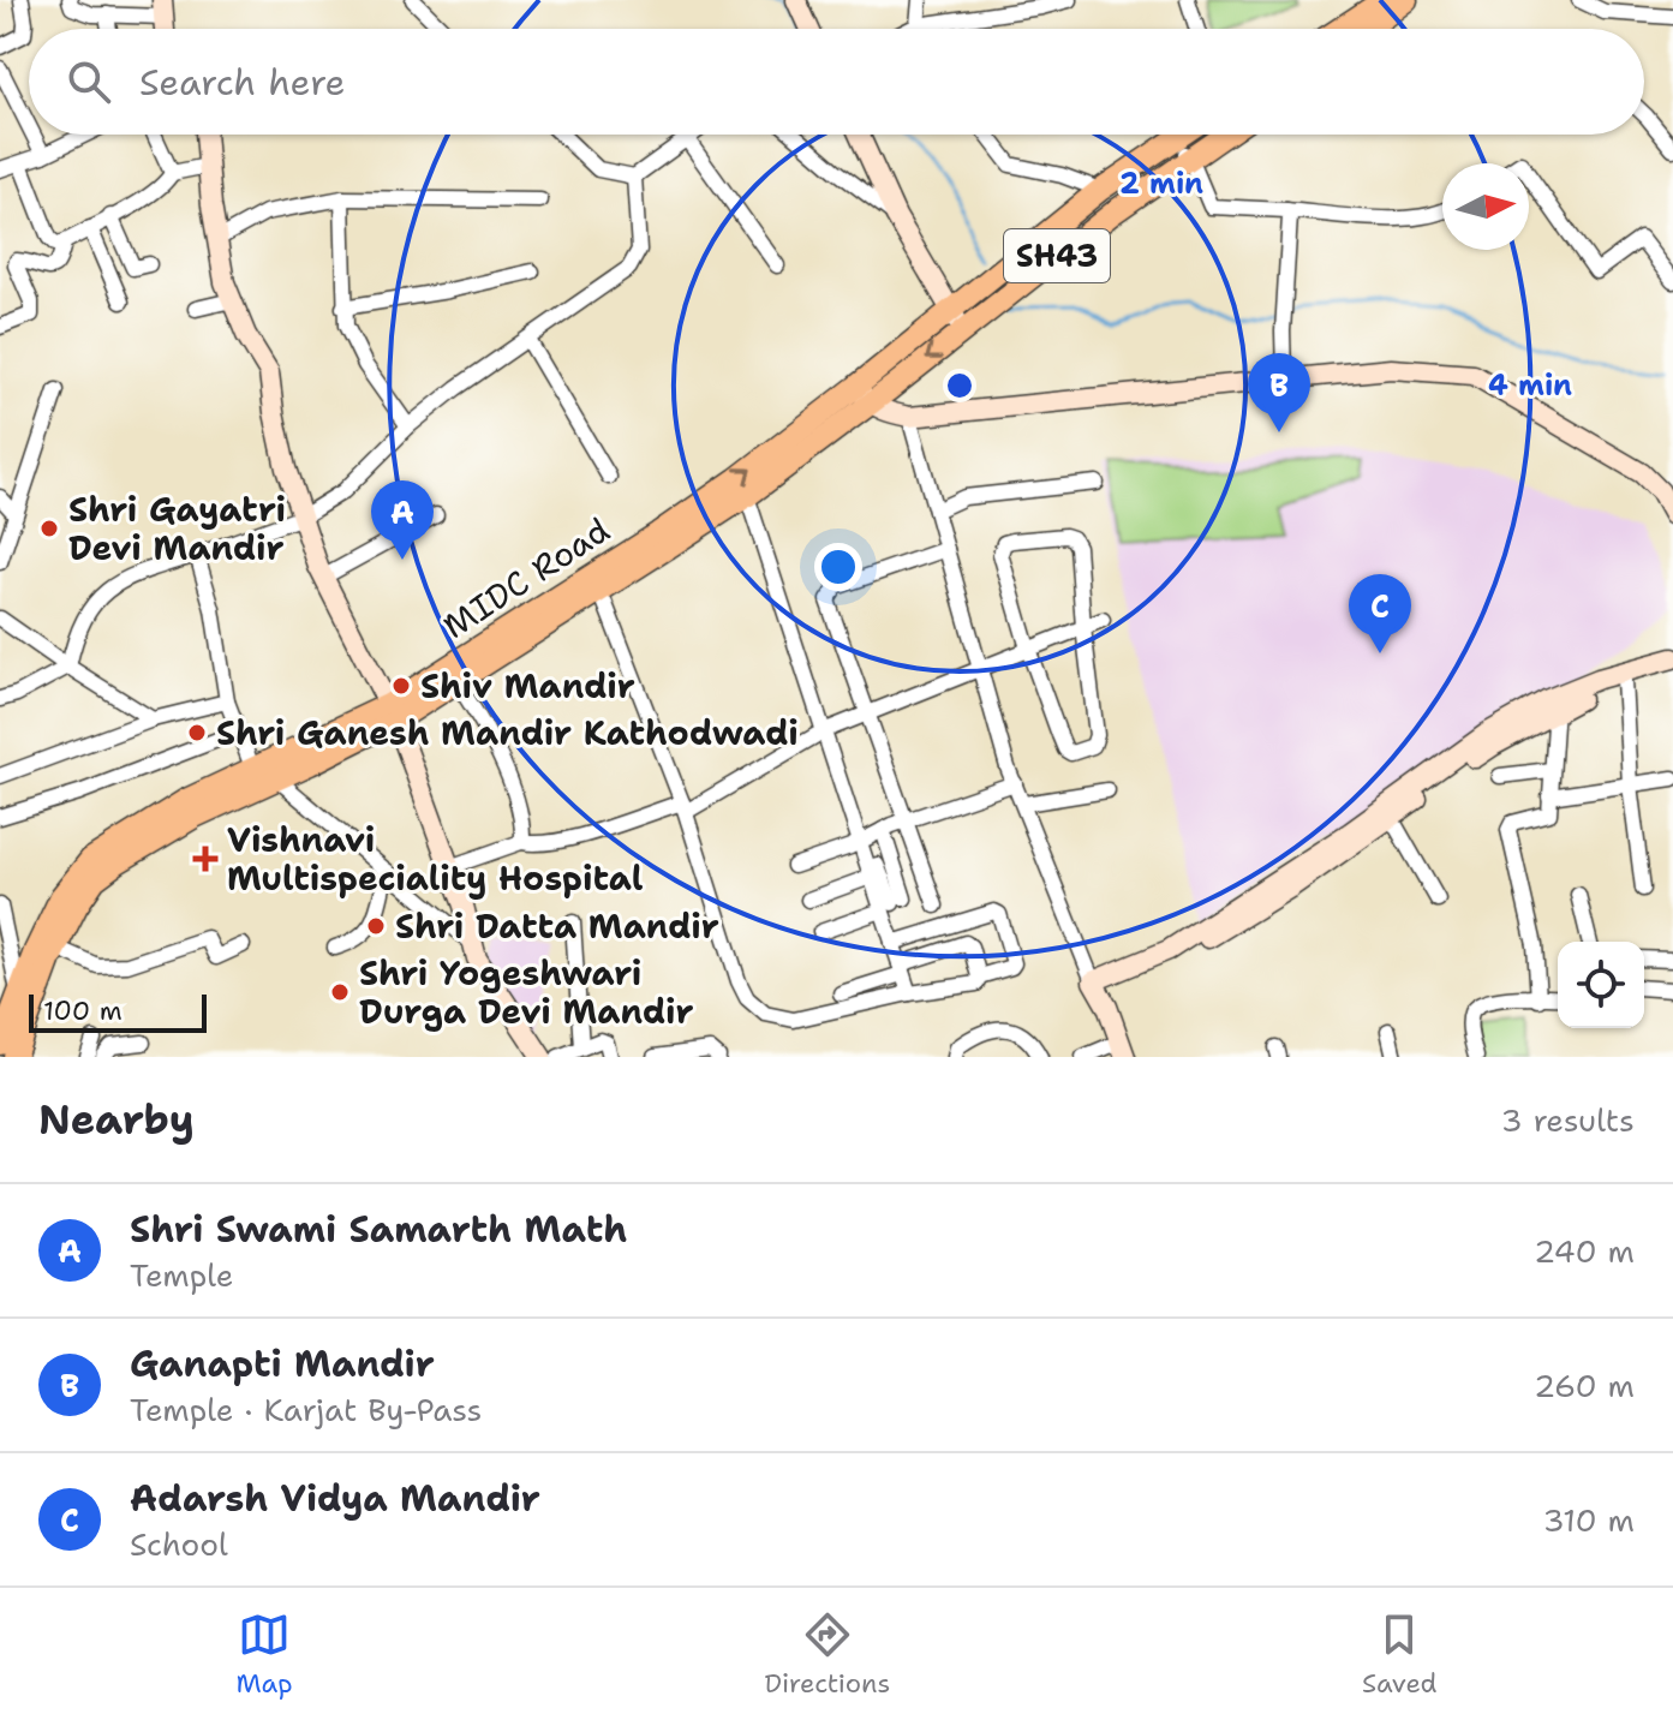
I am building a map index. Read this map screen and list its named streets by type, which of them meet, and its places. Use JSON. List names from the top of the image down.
{
  "streets": {
    "main road": ["SH43", "MIDC Road"]
  },
  "crossings": [
    ["SH43", "MIDC Road"]
  ],
  "places": {
    "other": [
      "Shri Gayatri Devi Mandir",
      "Shiv Mandir",
      "Shri Ganesh Mandir Kathodwadi",
      "Shri Datta Mandir",
      "Shri Yogeshwari Durga Devi Mandir"
    ],
    "health": ["Vishnavi Multispeciality Hospital"]
  },
  "scale_bar": "100 m",
  "north": "right",
  "page": {
    "search": "Search here",
    "pins": ["B", "A", "C"],
    "scale": "100 m",
    "heading": ["Nearby", "3 results"],
    "list": [
      {
        "mark": "A",
        "name": "Shri Swami Samarth Math",
        "note": "Temple",
        "value": "240 m"
      },
      {
        "mark": "B",
        "name": "Ganapti Mandir",
        "note": "Temple · Karjat By-Pass",
        "value": "260 m"
      },
      {
        "mark": "C",
        "name": "Adarsh Vidya Mandir",
        "note": "School",
        "value": "310 m"
      }
    ],
    "nav": ["Map", "Directions", "Saved"]
  },
  "rings": ["2 min", "4 min"]
}
